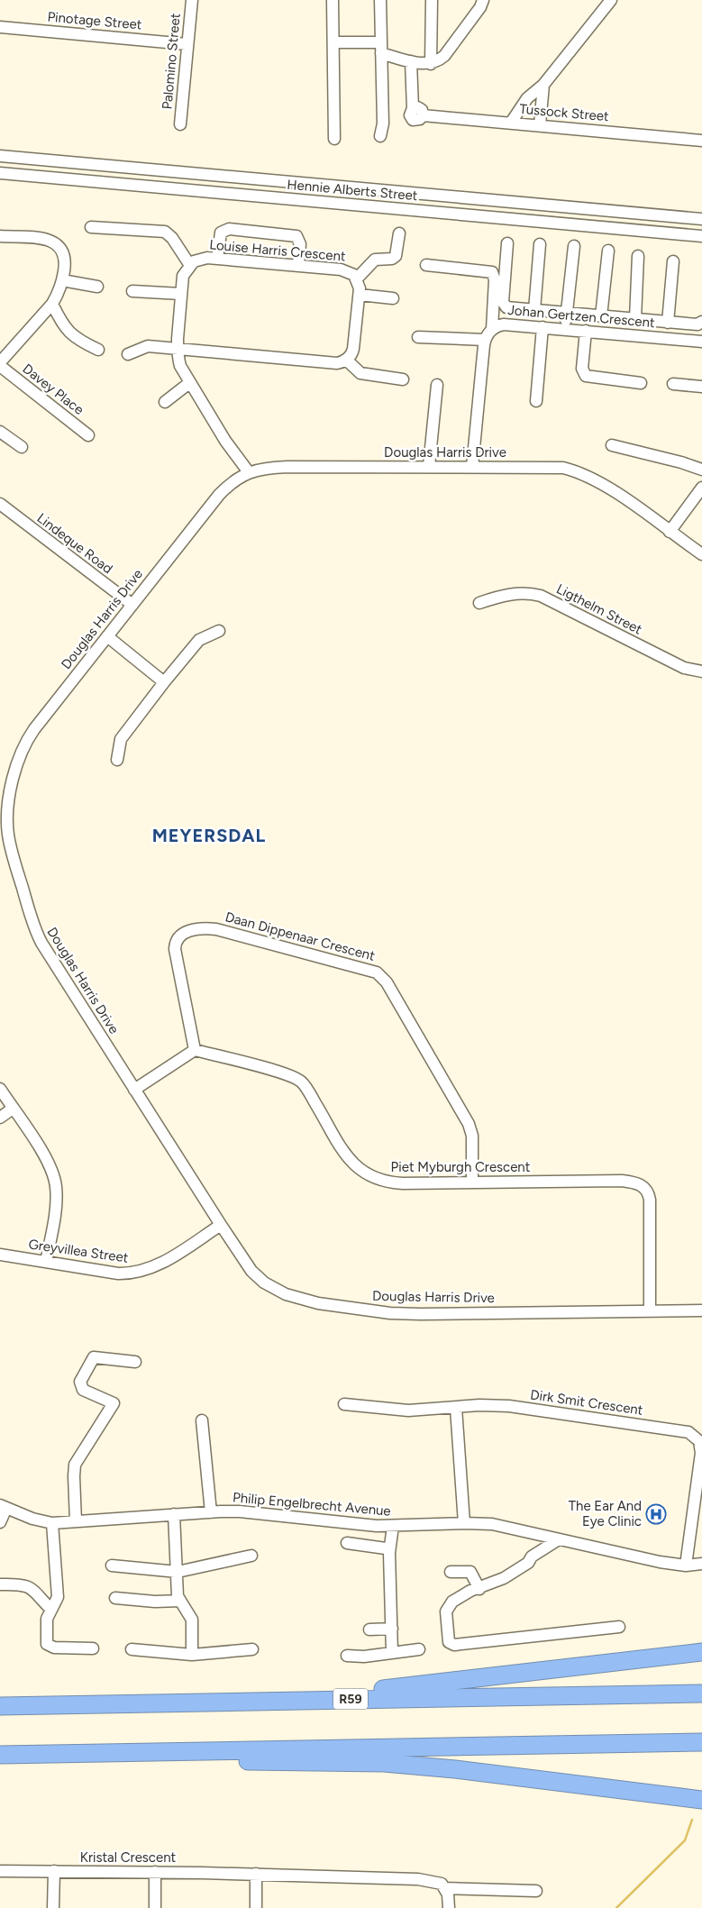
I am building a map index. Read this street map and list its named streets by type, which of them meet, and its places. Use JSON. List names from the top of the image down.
{
  "streets": {
    "highway": ["R59"],
    "street": [
      "Pinotage Street",
      "Palomino Street",
      "Tussock Street",
      "Hennie Alberts Street",
      "Louise Harris Crescent",
      "Johan Gertzen Crescent",
      "Davey Place",
      "Douglas Harris Drive",
      "Lindeque Road",
      "Ligthelm Street",
      "Daan Dippenaar Crescent",
      "Piet Myburgh Crescent",
      "Greyvillea Street",
      "Dirk Smit Crescent",
      "Philip Engelbrecht Avenue",
      "Kristal Crescent"
    ]
  },
  "crossings": [
    ["Pinotage Street", "Palomino Street"],
    ["Johan Gertzen Crescent", "Douglas Harris Drive"],
    ["Douglas Harris Drive", "Lindeque Road"],
    ["Douglas Harris Drive", "Piet Myburgh Crescent"],
    ["Douglas Harris Drive", "Greyvillea Street"],
    ["Daan Dippenaar Crescent", "Piet Myburgh Crescent"],
    ["Dirk Smit Crescent", "Philip Engelbrecht Avenue"]
  ],
  "districts": ["MEYERSDAL"],
  "places": {
    "hospital": ["The Ear And Eye Clinic"]
  }
}
